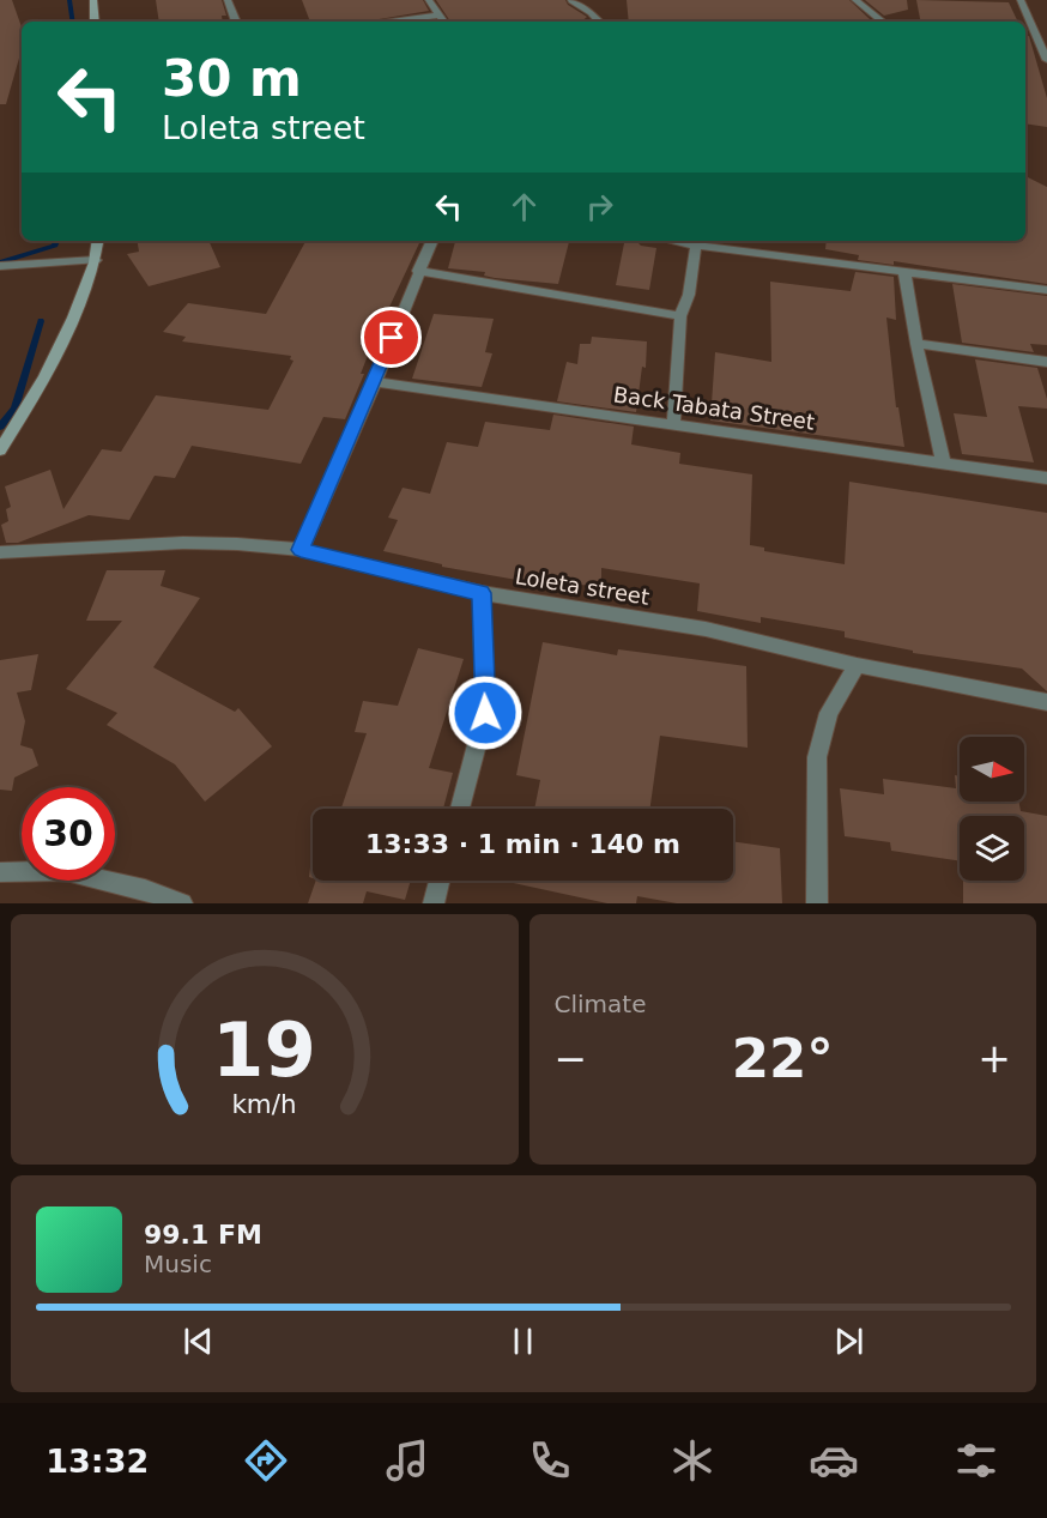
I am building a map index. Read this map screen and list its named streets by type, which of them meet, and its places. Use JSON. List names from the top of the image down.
{
  "streets": {
    "street": ["Back Tabata Street", "Loleta street"]
  },
  "north": "right",
  "page": {
    "turn": ["30 m", "Loleta street"],
    "limit": "30",
    "trip": "13:33 · 1 min · 140 m",
    "tile": "Climate",
    "heat": ["−", "22°", "+"],
    "song": ["99.1 FM", "Music"],
    "tabs": "13:32",
    "gauge": ["19", "km/h"]
  }
}
